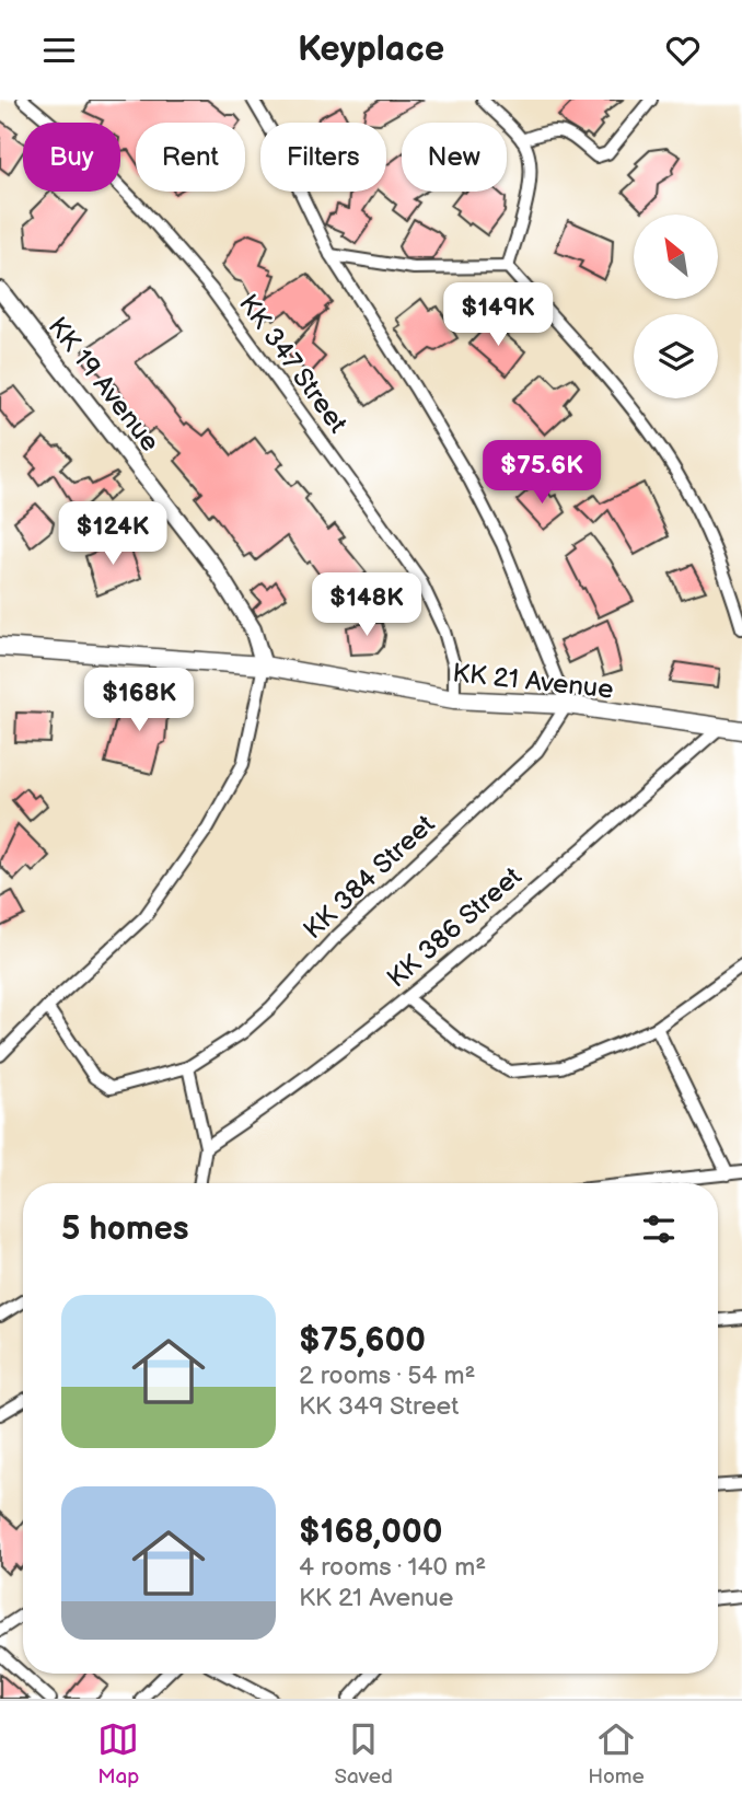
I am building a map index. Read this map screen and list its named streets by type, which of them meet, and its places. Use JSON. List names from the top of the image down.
{
  "streets": {
    "main road": ["KK 21 Avenue"],
    "street": [
      "KK 347 Street",
      "KK 19 Avenue",
      "KK 384 Street",
      "KK 386 Street"
    ]
  },
  "crossings": [
    ["KK 347 Street", "KK 21 Avenue"],
    ["KK 19 Avenue", "KK 21 Avenue"],
    ["KK 21 Avenue", "KK 384 Street"],
    ["KK 21 Avenue", "KK 386 Street"]
  ],
  "north": "top left",
  "page": {
    "header": "Keyplace",
    "chip": [
      "Buy",
      "Rent",
      "Filters",
      "New"
    ],
    "price": [
      "$149K",
      "$75.6K",
      "$124K",
      "$148K",
      "$168K"
    ],
    "heading": "5 homes",
    "list": [
      {
        "name": "$75,600",
        "note": "2 rooms · 54 m² · KK 349 Street"
      },
      {
        "name": "$168,000",
        "note": "4 rooms · 140 m² · KK 21 Avenue"
      }
    ],
    "tabs": ["Map", "Saved", "Home"]
  }
}
